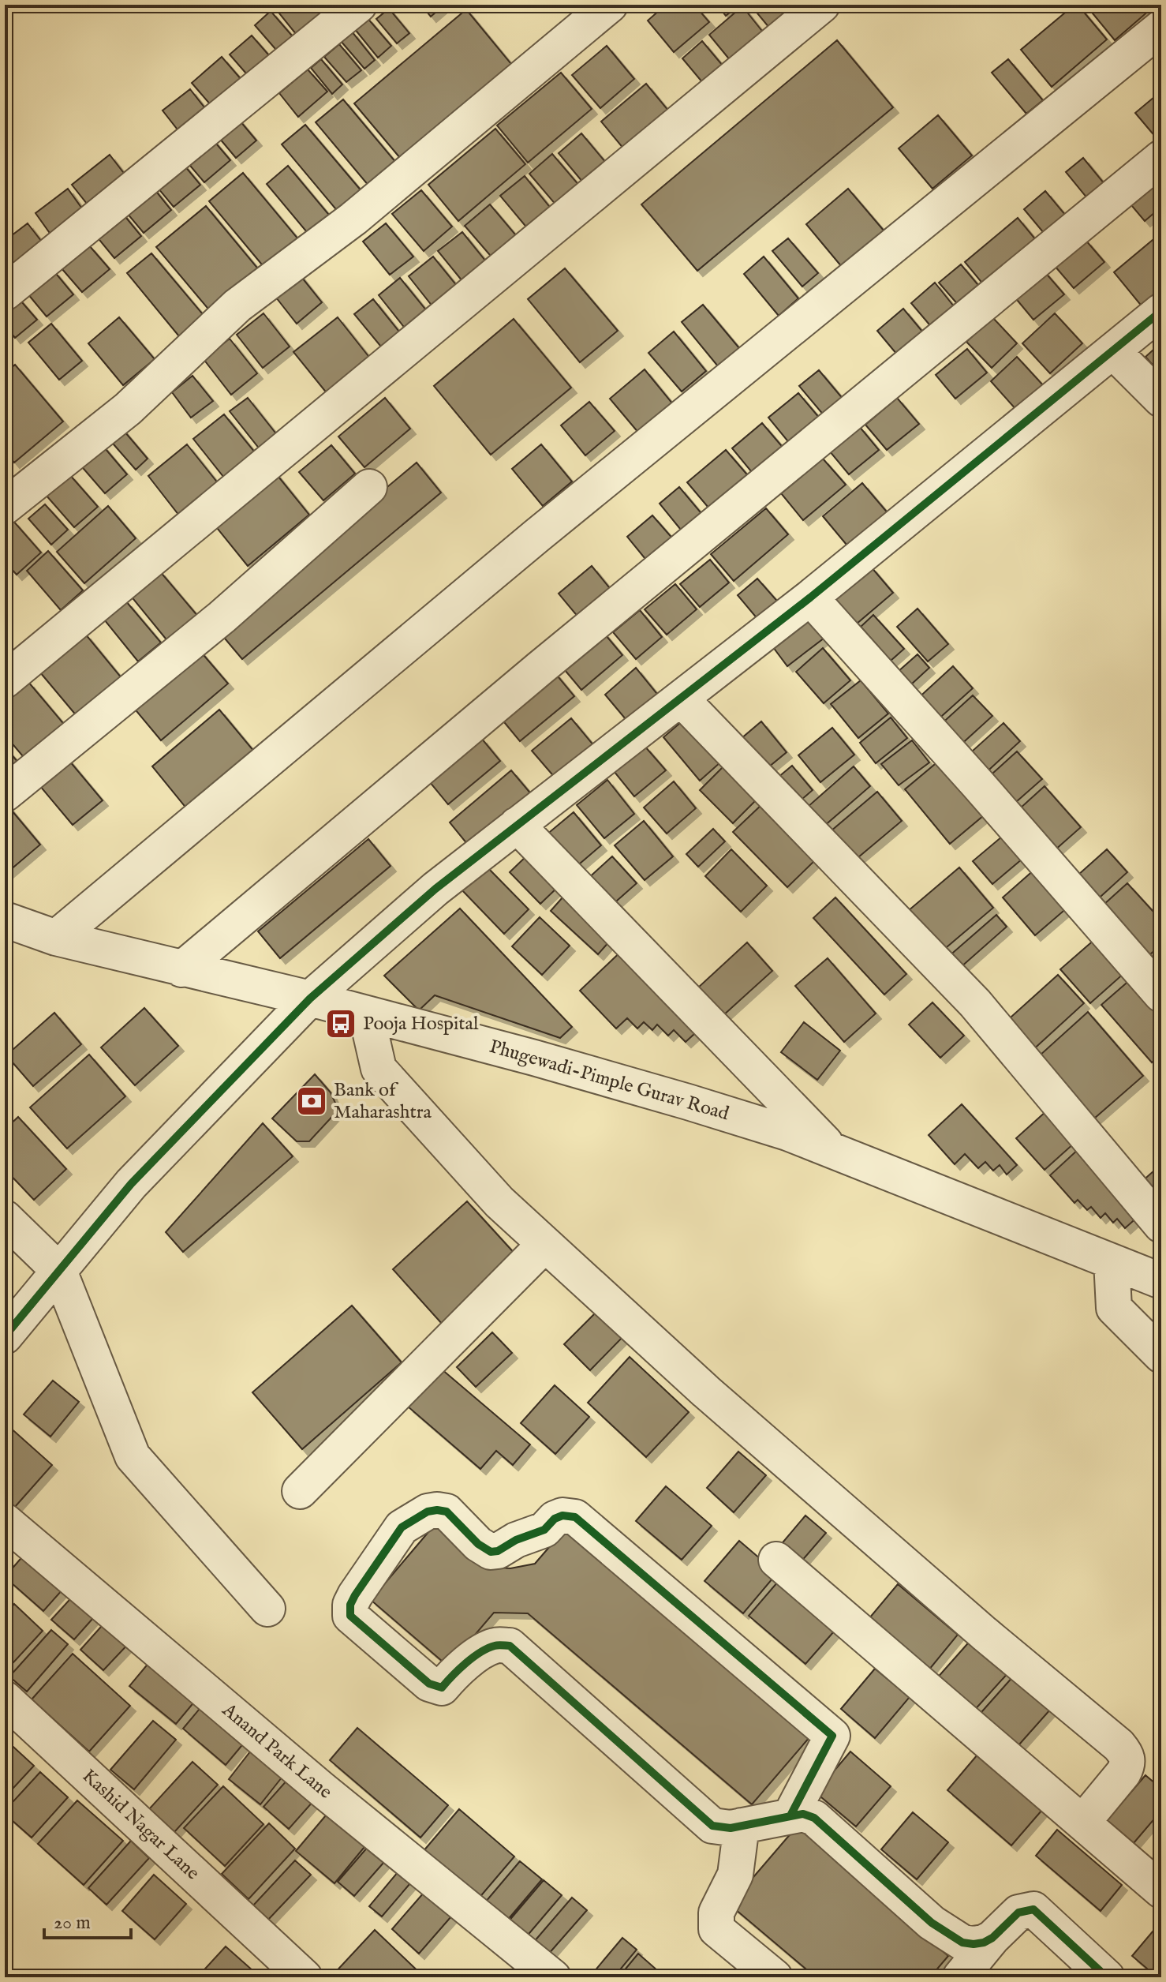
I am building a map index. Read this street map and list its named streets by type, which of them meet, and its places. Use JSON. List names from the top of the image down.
{
  "streets": {
    "street": ["Phugewadi-Pimple Gurav Road", "Anand Park Lane", "Kashid Nagar Lane"]
  },
  "places": {
    "bus stop": ["Pooja Hospital"],
    "bank": ["Bank of Maharashtra"]
  },
  "scale_bar": "20 m"
}
